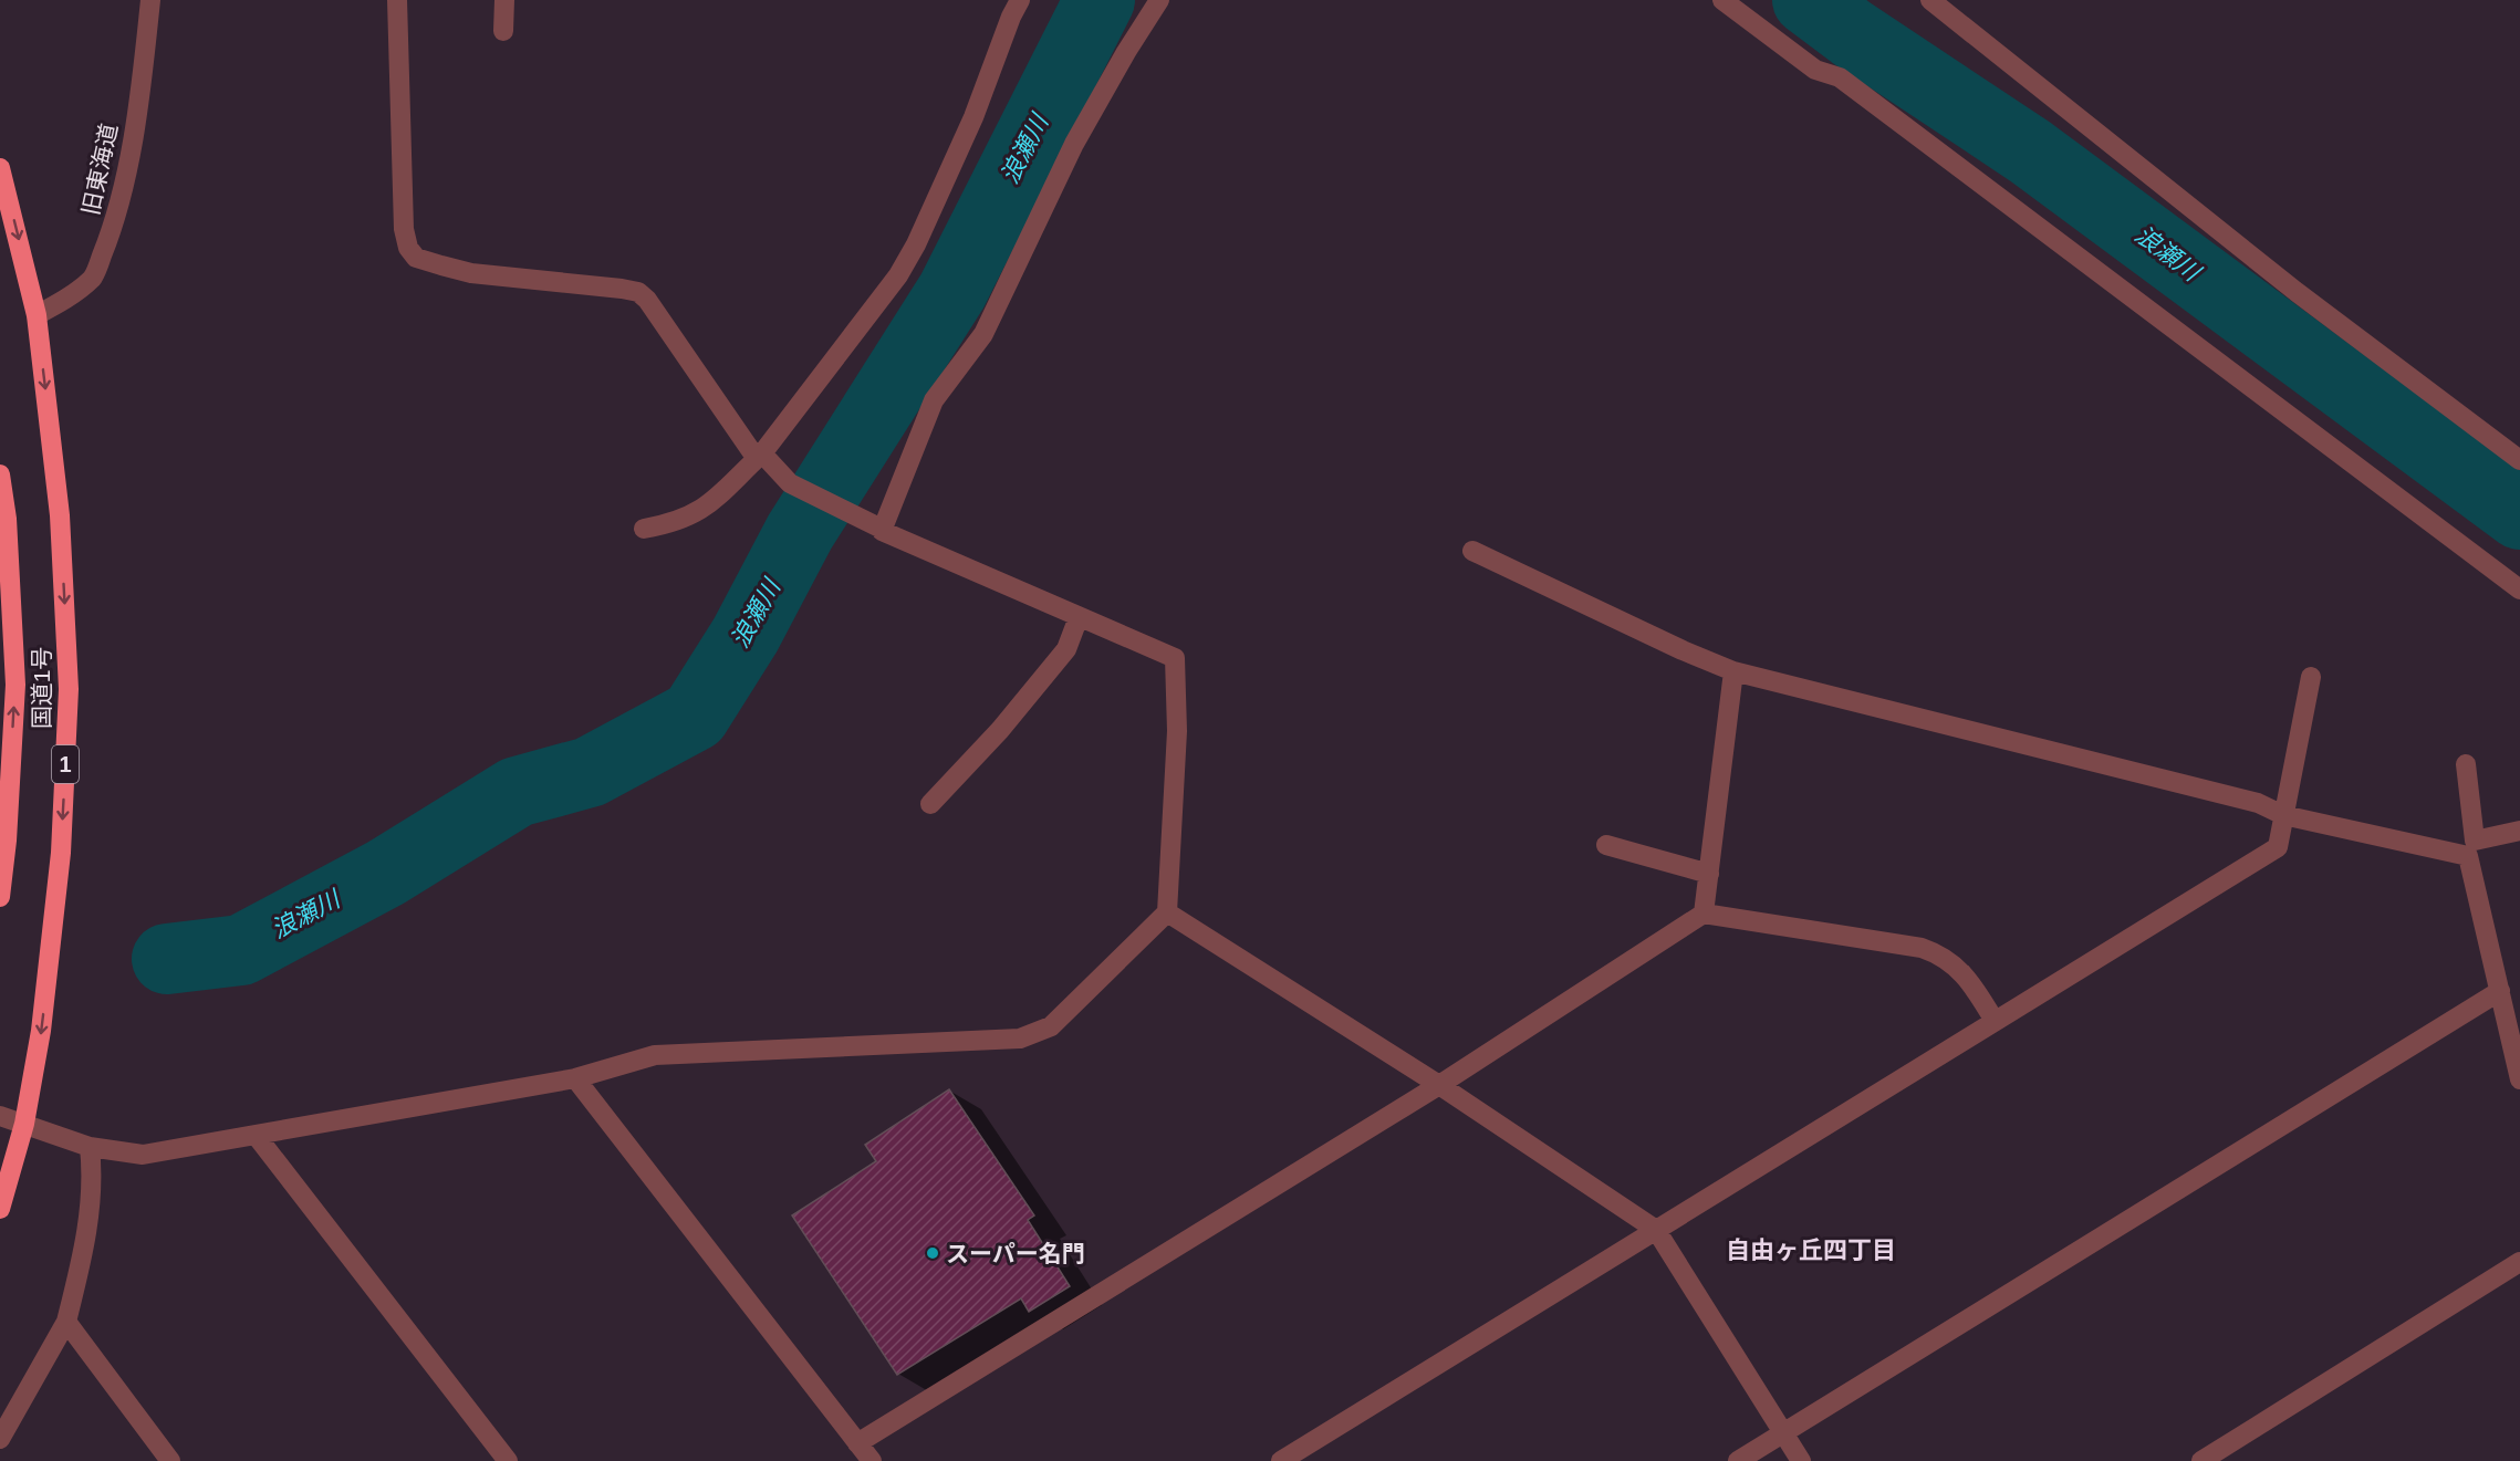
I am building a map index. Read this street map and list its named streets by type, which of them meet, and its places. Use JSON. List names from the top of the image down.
{
  "streets": {
    "highway": ["国道1号", "1"],
    "street": ["旧東海道"]
  },
  "crossings": [
    ["旧東海道", "国道1号"]
  ],
  "districts": ["自由ヶ丘四丁目"],
  "water": ["浪瀬川"],
  "places": ["スーパー名門"]
}
